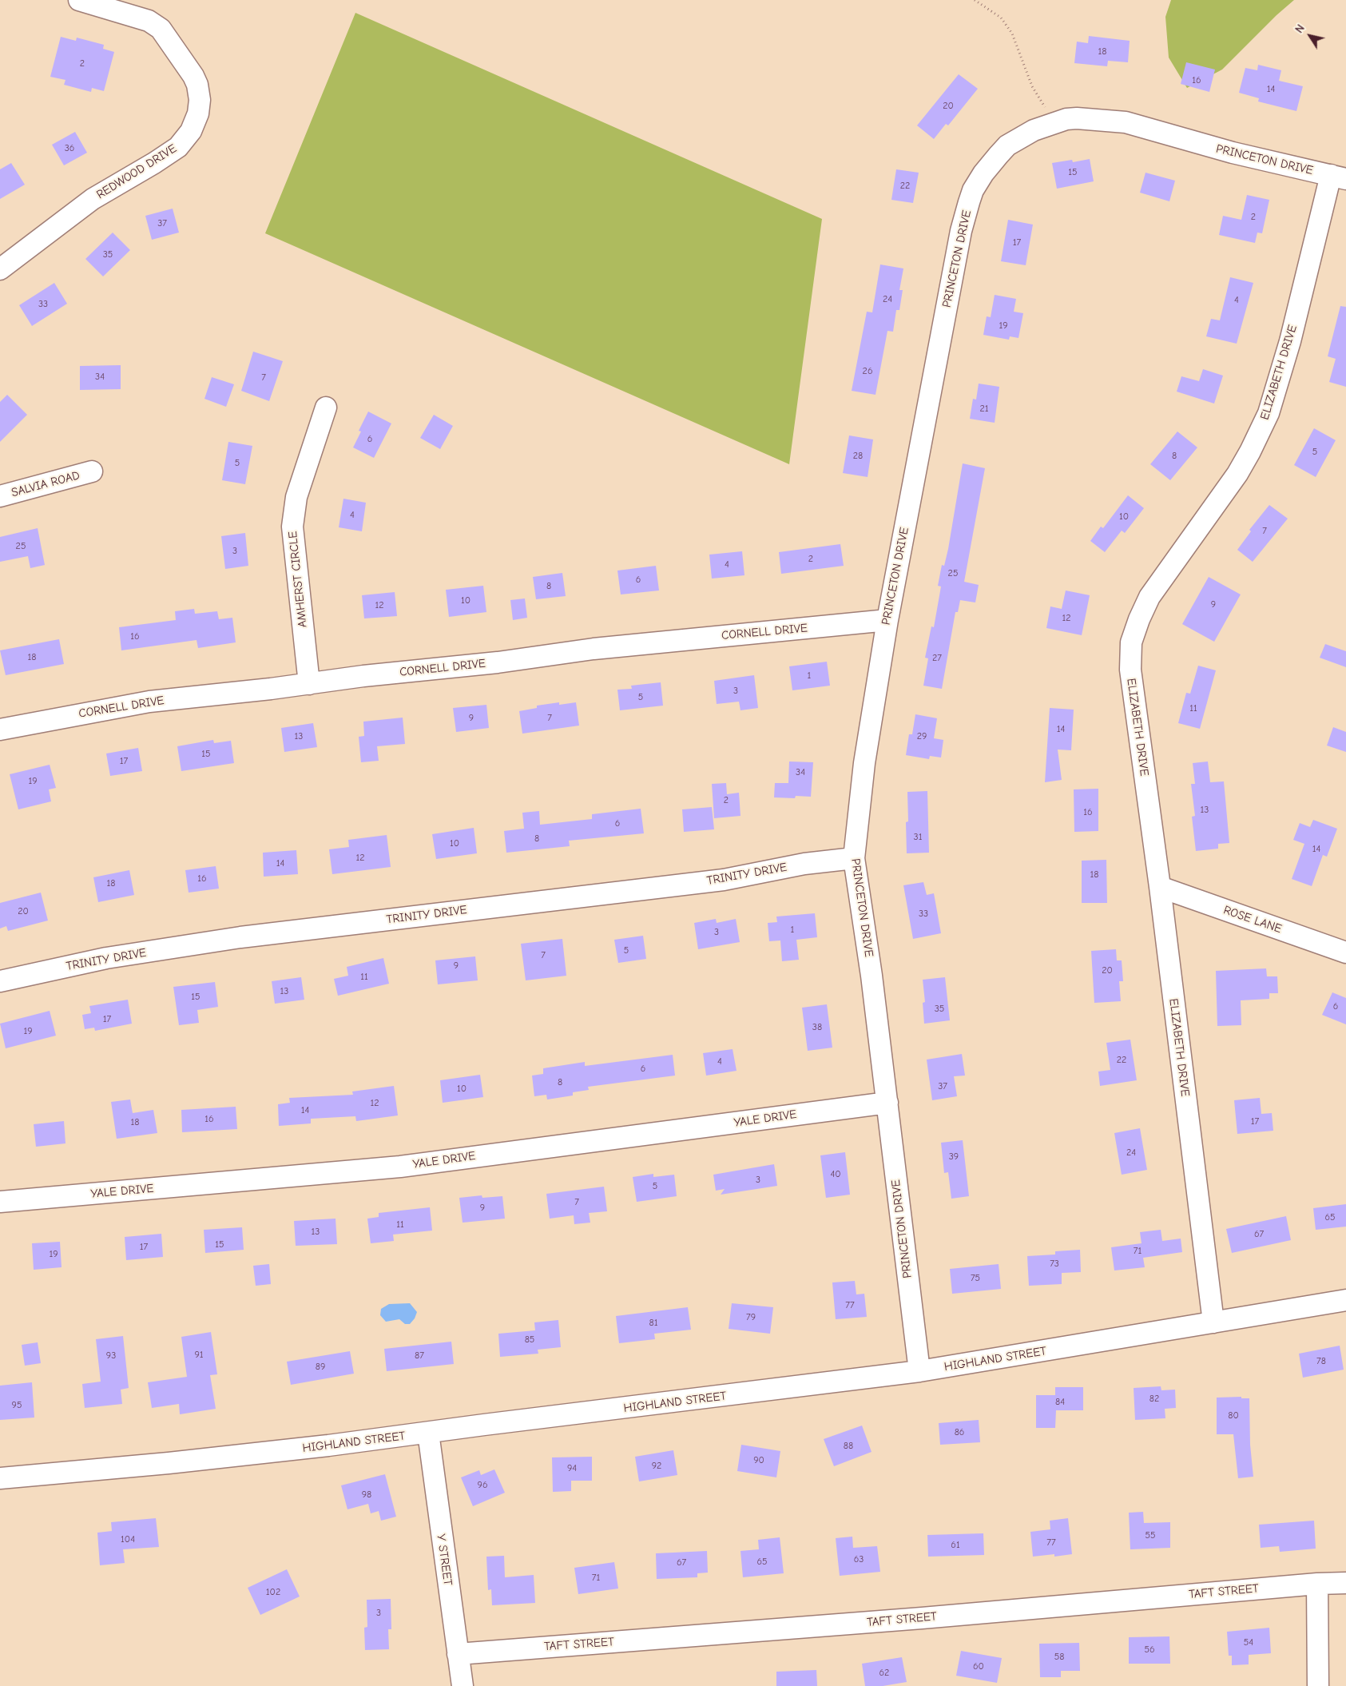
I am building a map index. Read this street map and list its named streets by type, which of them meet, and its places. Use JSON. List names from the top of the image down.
{
  "streets": {
    "street": [
      "PRINCETON DRIVE",
      "REDWOOD DRIVE",
      "ELIZABETH DRIVE",
      "SALVIA ROAD",
      "AMHERST CIRCLE",
      "CORNELL DRIVE",
      "TRINITY DRIVE",
      "ROSE LANE",
      "YALE DRIVE",
      "HIGHLAND STREET",
      "Y STREET",
      "TAFT STREET"
    ]
  },
  "crossings": [
    ["PRINCETON DRIVE", "ELIZABETH DRIVE"],
    ["PRINCETON DRIVE", "CORNELL DRIVE"],
    ["PRINCETON DRIVE", "TRINITY DRIVE"],
    ["PRINCETON DRIVE", "YALE DRIVE"],
    ["PRINCETON DRIVE", "HIGHLAND STREET"],
    ["ELIZABETH DRIVE", "ROSE LANE"],
    ["ELIZABETH DRIVE", "HIGHLAND STREET"],
    ["AMHERST CIRCLE", "CORNELL DRIVE"],
    ["HIGHLAND STREET", "Y STREET"],
    ["Y STREET", "TAFT STREET"]
  ],
  "house_numbers": [
    "18",
    "2",
    "16",
    "14",
    "20",
    "36",
    "15",
    "22",
    "2",
    "37",
    "17",
    "35",
    "24",
    "4",
    "33",
    "19",
    "26",
    "34",
    "7",
    "21",
    "6",
    "5",
    "28",
    "8",
    "5",
    "4",
    "10",
    "7",
    "25",
    "3",
    "2",
    "4",
    "25",
    "6",
    "8",
    "10",
    "9",
    "12",
    "12",
    "16",
    "18",
    "27",
    "1",
    "3",
    "5",
    "11",
    "9",
    "7",
    "14",
    "13",
    "29",
    "15",
    "17",
    "34",
    "19",
    "2",
    "13",
    "16",
    "6",
    "31",
    "8",
    "10",
    "14",
    "12",
    "14",
    "18",
    "16",
    "18",
    "20",
    "33",
    "1",
    "3",
    "5",
    "7",
    "9",
    "20",
    "11",
    "13",
    "15",
    "6",
    "35",
    "17",
    "38",
    "19",
    "22",
    "4",
    "6",
    "8",
    "37",
    "10",
    "12",
    "14",
    "16",
    "17",
    "18",
    "24",
    "39",
    "40",
    "3",
    "5",
    "7",
    "9",
    "65",
    "11",
    "13",
    "67",
    "15",
    "17",
    "71",
    "19",
    "73",
    "75",
    "77",
    "79",
    "81",
    "85",
    "91",
    "93",
    "87",
    "78",
    "89",
    "82",
    "84",
    "95",
    "80",
    "86",
    "88",
    "90",
    "92",
    "94",
    "96",
    "98",
    "55",
    "104",
    "77",
    "61",
    "63",
    "65",
    "67",
    "71",
    "102",
    "3",
    "54",
    "56",
    "58",
    "60",
    "62"
  ],
  "north": "top left"
}
